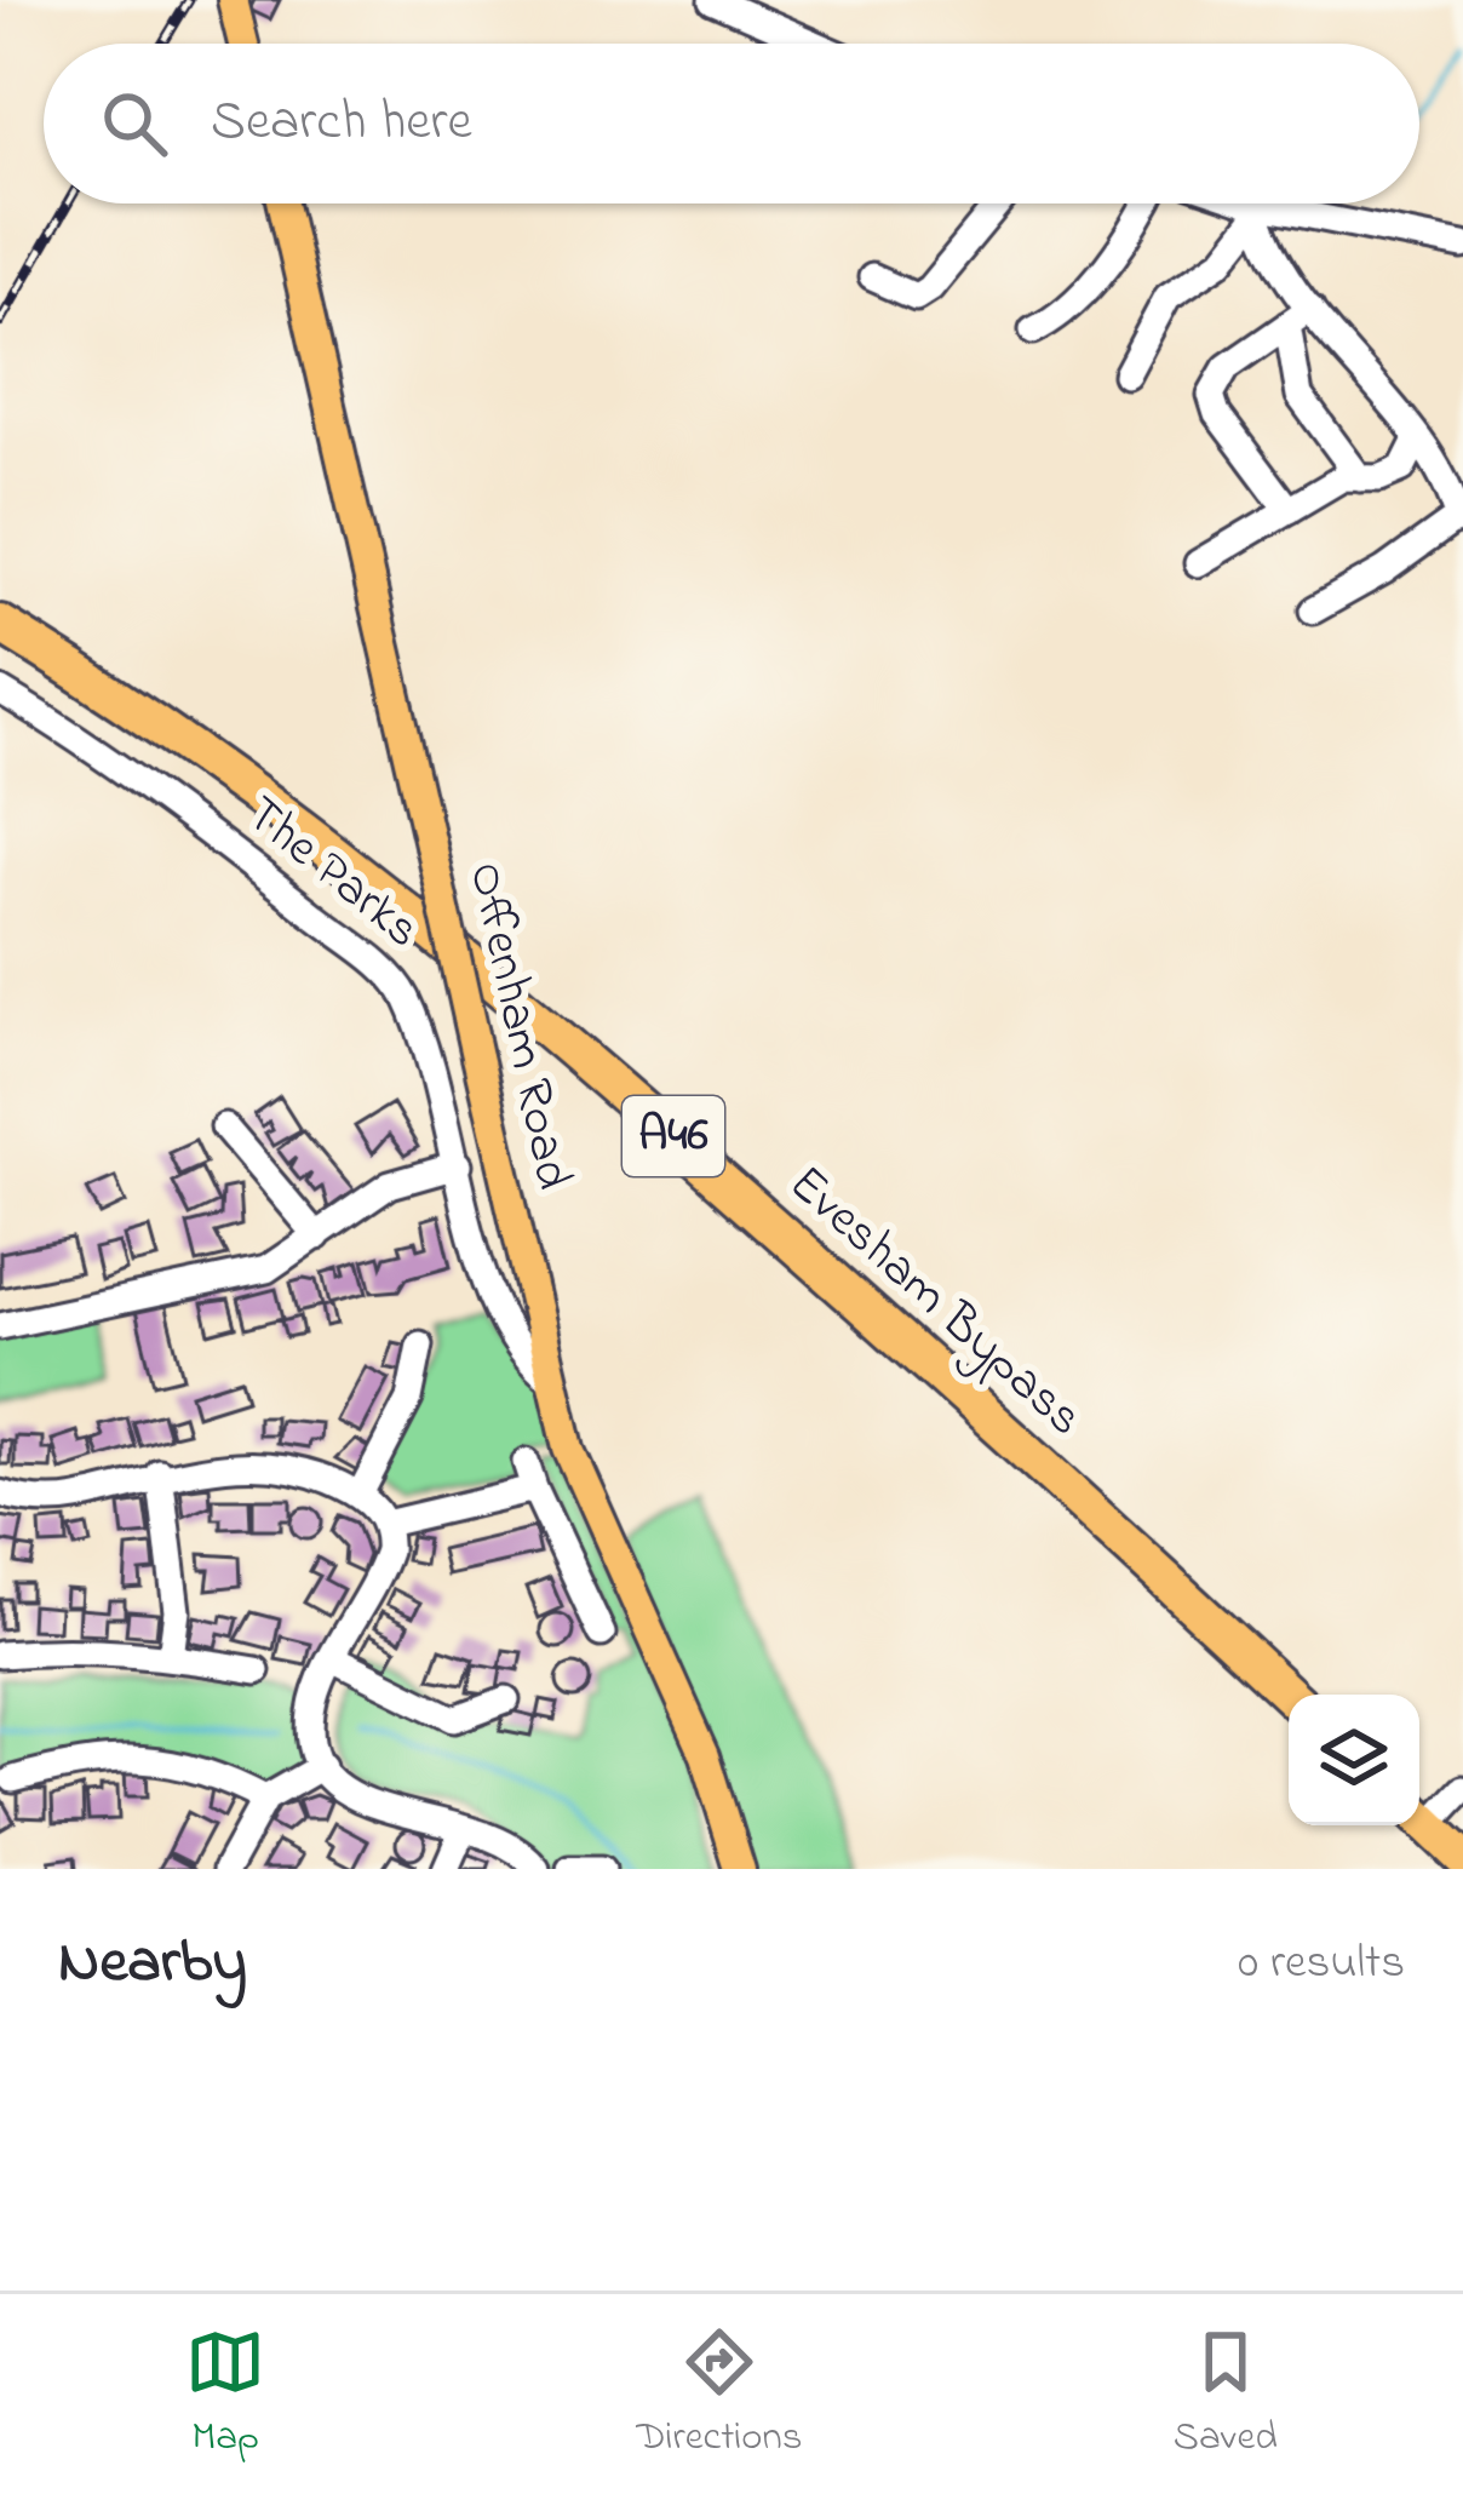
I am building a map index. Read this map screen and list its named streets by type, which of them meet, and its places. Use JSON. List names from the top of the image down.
{
  "streets": {
    "highway": ["A46", "Evesham Bypass"],
    "main road": ["Offenham Road"],
    "street": ["The Parks"]
  },
  "crossings": [
    ["The Parks", "Offenham Road"]
  ],
  "page": {
    "search": "Search here",
    "heading": ["Nearby", "0 results"],
    "nav": ["Map", "Directions", "Saved"]
  }
}
